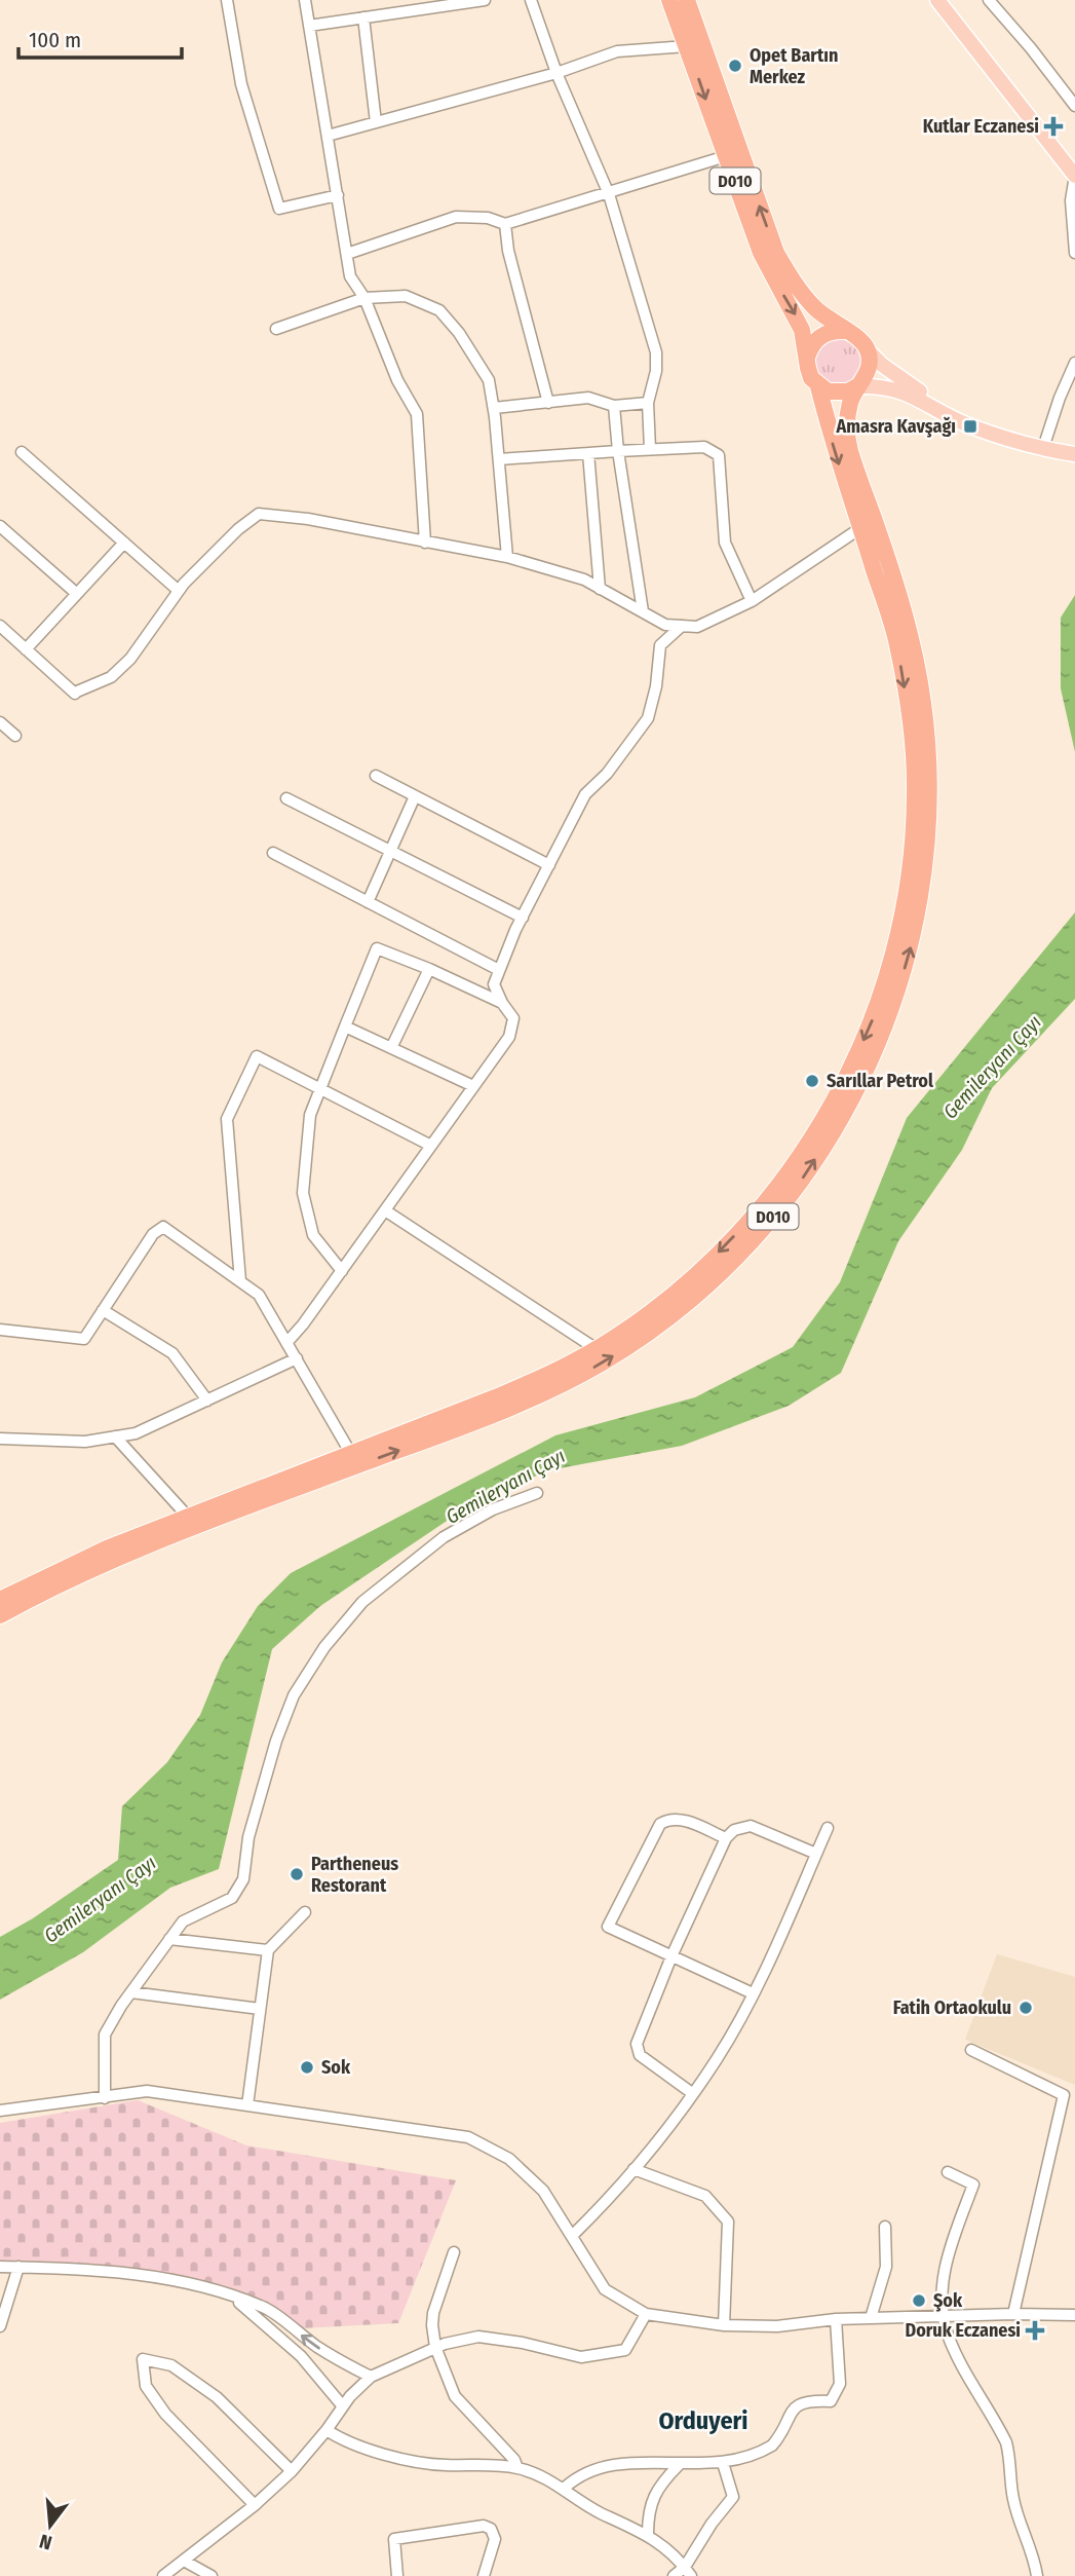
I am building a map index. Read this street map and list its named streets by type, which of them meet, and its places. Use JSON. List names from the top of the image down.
{
  "streets": {
    "highway": ["D010"]
  },
  "districts": ["Orduyeri"],
  "water": ["Gemileryanı Çayı"],
  "places": {
    "other": [
      "Opet Bartın Merkez",
      "Sarıllar Petrol",
      "Partheneus Restorant",
      "Fatih Ortaokulu",
      "Sok",
      "Şok"
    ],
    "health": ["Kutlar Eczanesi", "Doruk Eczanesi"],
    "transit": ["Amasra Kavşağı"]
  },
  "scale_bar": "100 m",
  "north": "bottom"
}
